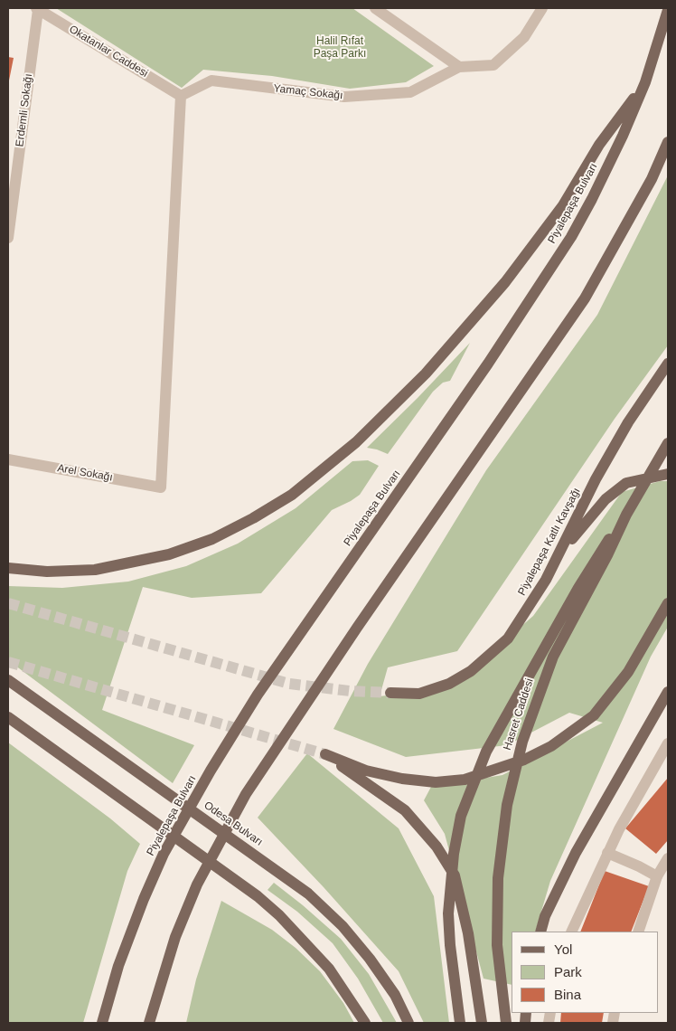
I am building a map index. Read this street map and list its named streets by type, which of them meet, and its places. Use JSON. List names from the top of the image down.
{
  "streets": {
    "main road": [
      "Piyalepaşa Bulvarı",
      "Piyalepaşa Katlı Kavşağı",
      "Hasret Caddesi",
      "Odesa Bulvarı"
    ],
    "street": [
      "Okatanlar Caddesi",
      "Yamaç Sokağı",
      "Erdemli Sokağı",
      "Arel Sokağı"
    ]
  },
  "crossings": [
    ["Okatanlar Caddesi", "Yamaç Sokağı"],
    ["Okatanlar Caddesi", "Erdemli Sokağı"],
    ["Okatanlar Caddesi", "Arel Sokağı"],
    ["Yamaç Sokağı", "Arel Sokağı"]
  ],
  "parks": ["Halil Rıfat Paşa Parkı"],
  "legend": ["Yol", "Park", "Bina"]
}
